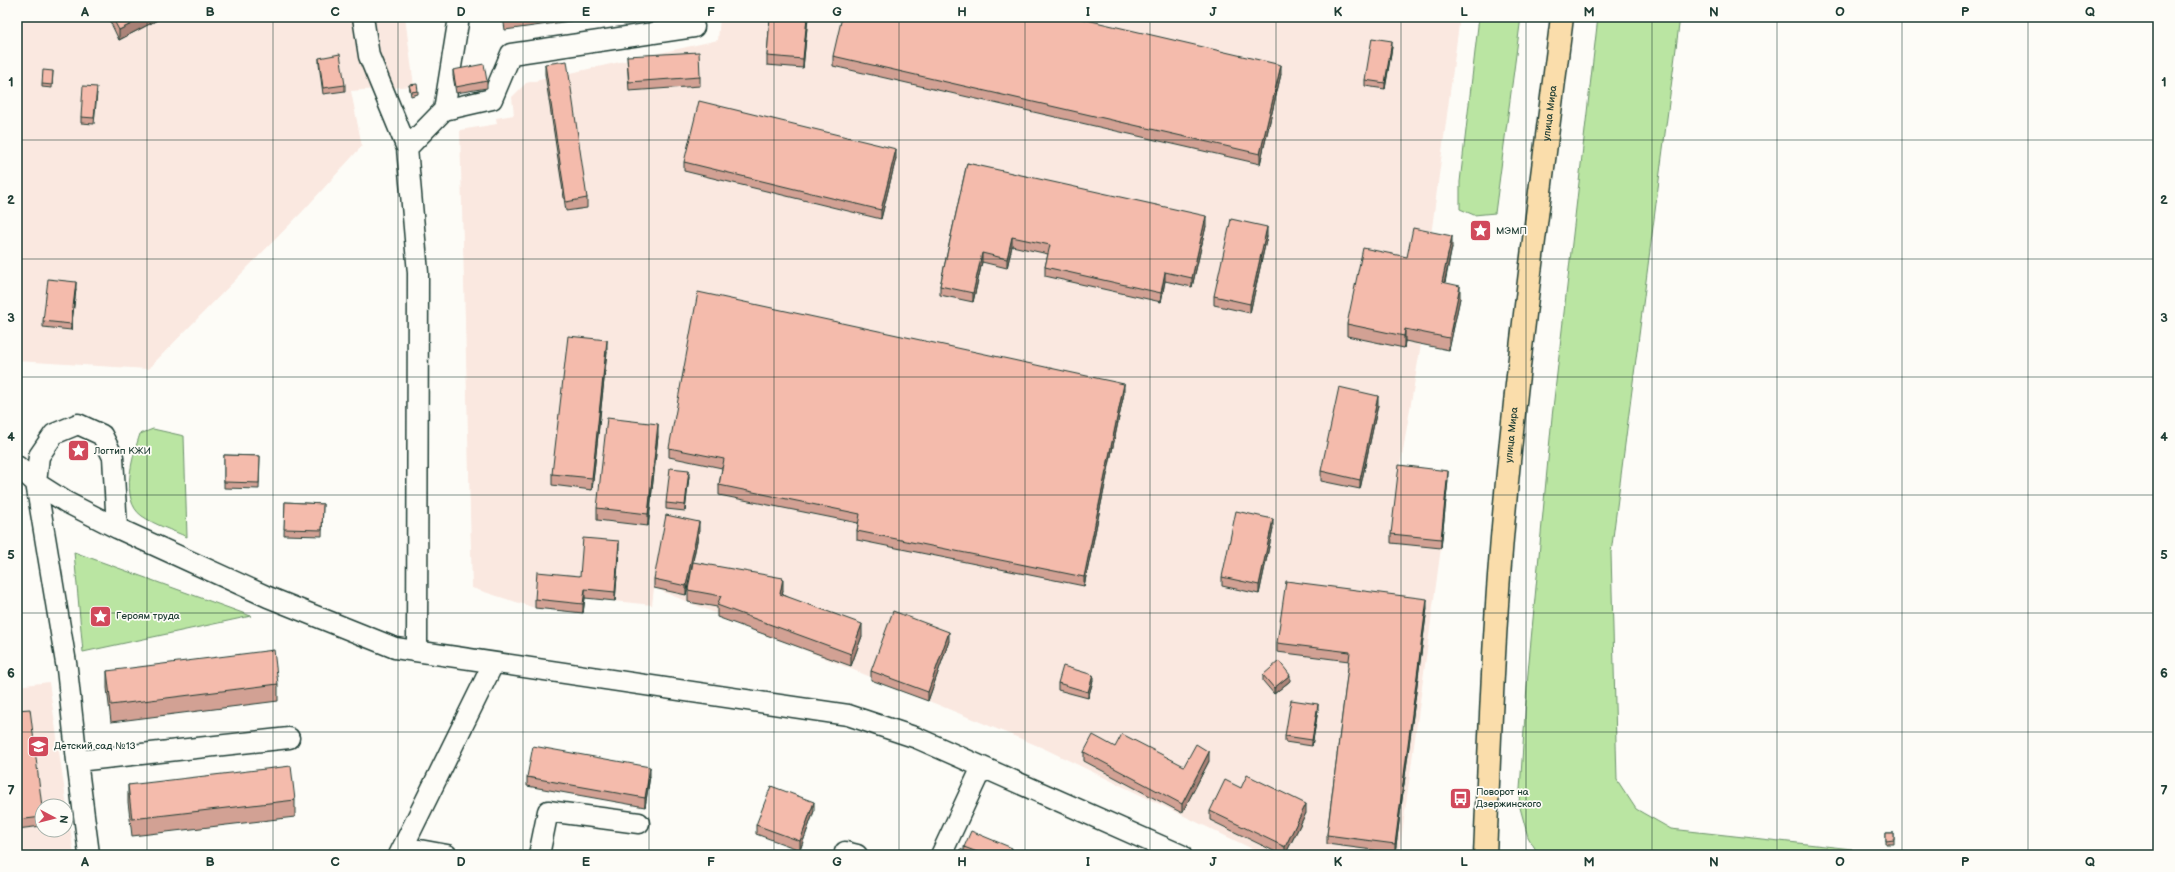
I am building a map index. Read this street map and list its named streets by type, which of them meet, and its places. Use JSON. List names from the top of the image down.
{
  "streets": {
    "main road": ["улица Мира"]
  },
  "places": {
    "place": ["МЭМП", "Логтип КЖИ", "Героям труда"],
    "school or university": ["Детский сад №13"],
    "bus stop": ["Поворот на Дзержинского"]
  },
  "north": "right",
  "grid": {
    "columns": [
      "A",
      "B",
      "C",
      "D",
      "E",
      "F",
      "G",
      "H",
      "I",
      "J",
      "K",
      "L",
      "M",
      "N",
      "O",
      "P",
      "Q"
    ],
    "rows": [
      "1",
      "2",
      "3",
      "4",
      "5",
      "6",
      "7"
    ]
  }
}
